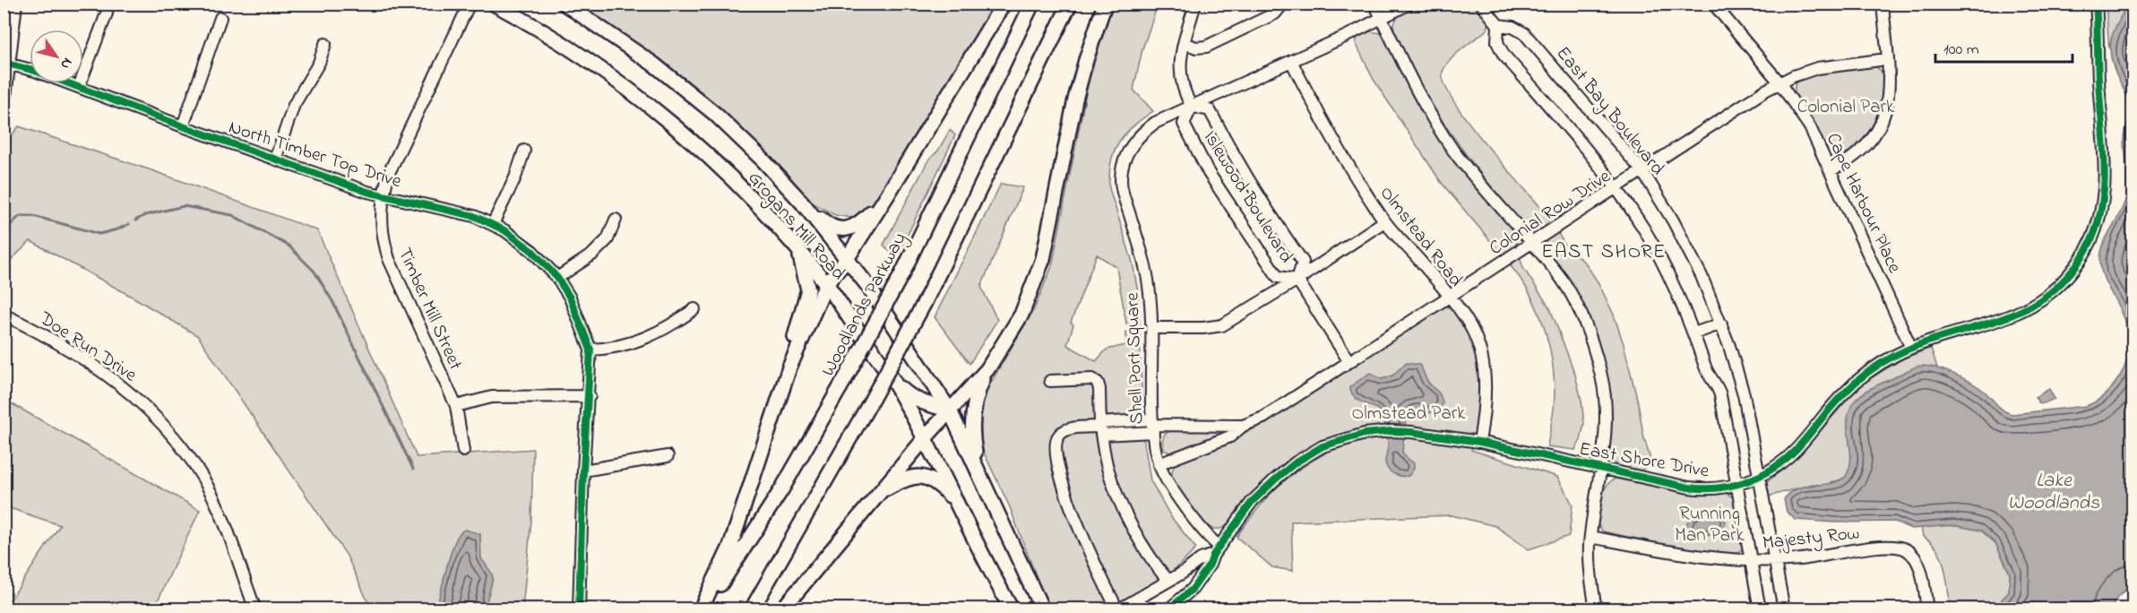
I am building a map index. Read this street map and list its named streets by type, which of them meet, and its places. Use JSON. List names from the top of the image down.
{
  "streets": {
    "main road": ["Grogans Mill Road", "Woodlands Parkway"],
    "street": [
      "East Bay Boulevard",
      "North Timber Top Drive",
      "Islewood Boulevard",
      "Cape Harbour Place",
      "Colonial Row Drive",
      "Olmstead Road",
      "Timber Mill Street",
      "Doe Run Drive",
      "Shell Port Square",
      "East Shore Drive",
      "Majesty Row"
    ]
  },
  "crossings": [
    ["East Bay Boulevard", "Colonial Row Drive"],
    ["East Bay Boulevard", "East Shore Drive"],
    ["East Bay Boulevard", "Majesty Row"],
    ["North Timber Top Drive", "Timber Mill Street"],
    ["Islewood Boulevard", "Colonial Row Drive"],
    ["Islewood Boulevard", "Shell Port Square"],
    ["Cape Harbour Place", "Colonial Row Drive"],
    ["Cape Harbour Place", "East Shore Drive"],
    ["Colonial Row Drive", "Olmstead Road"],
    ["Colonial Row Drive", "Shell Port Square"],
    ["Colonial Row Drive", "East Shore Drive"],
    ["Olmstead Road", "Shell Port Square"],
    ["Olmstead Road", "East Shore Drive"],
    ["Shell Port Square", "East Shore Drive"]
  ],
  "districts": ["EAST SHORE"],
  "water": ["Lake Woodlands"],
  "parks": ["Colonial Park", "Olmstead Park", "Running Man Park"],
  "scale_bar": "100 m",
  "north": "bottom right"
}
